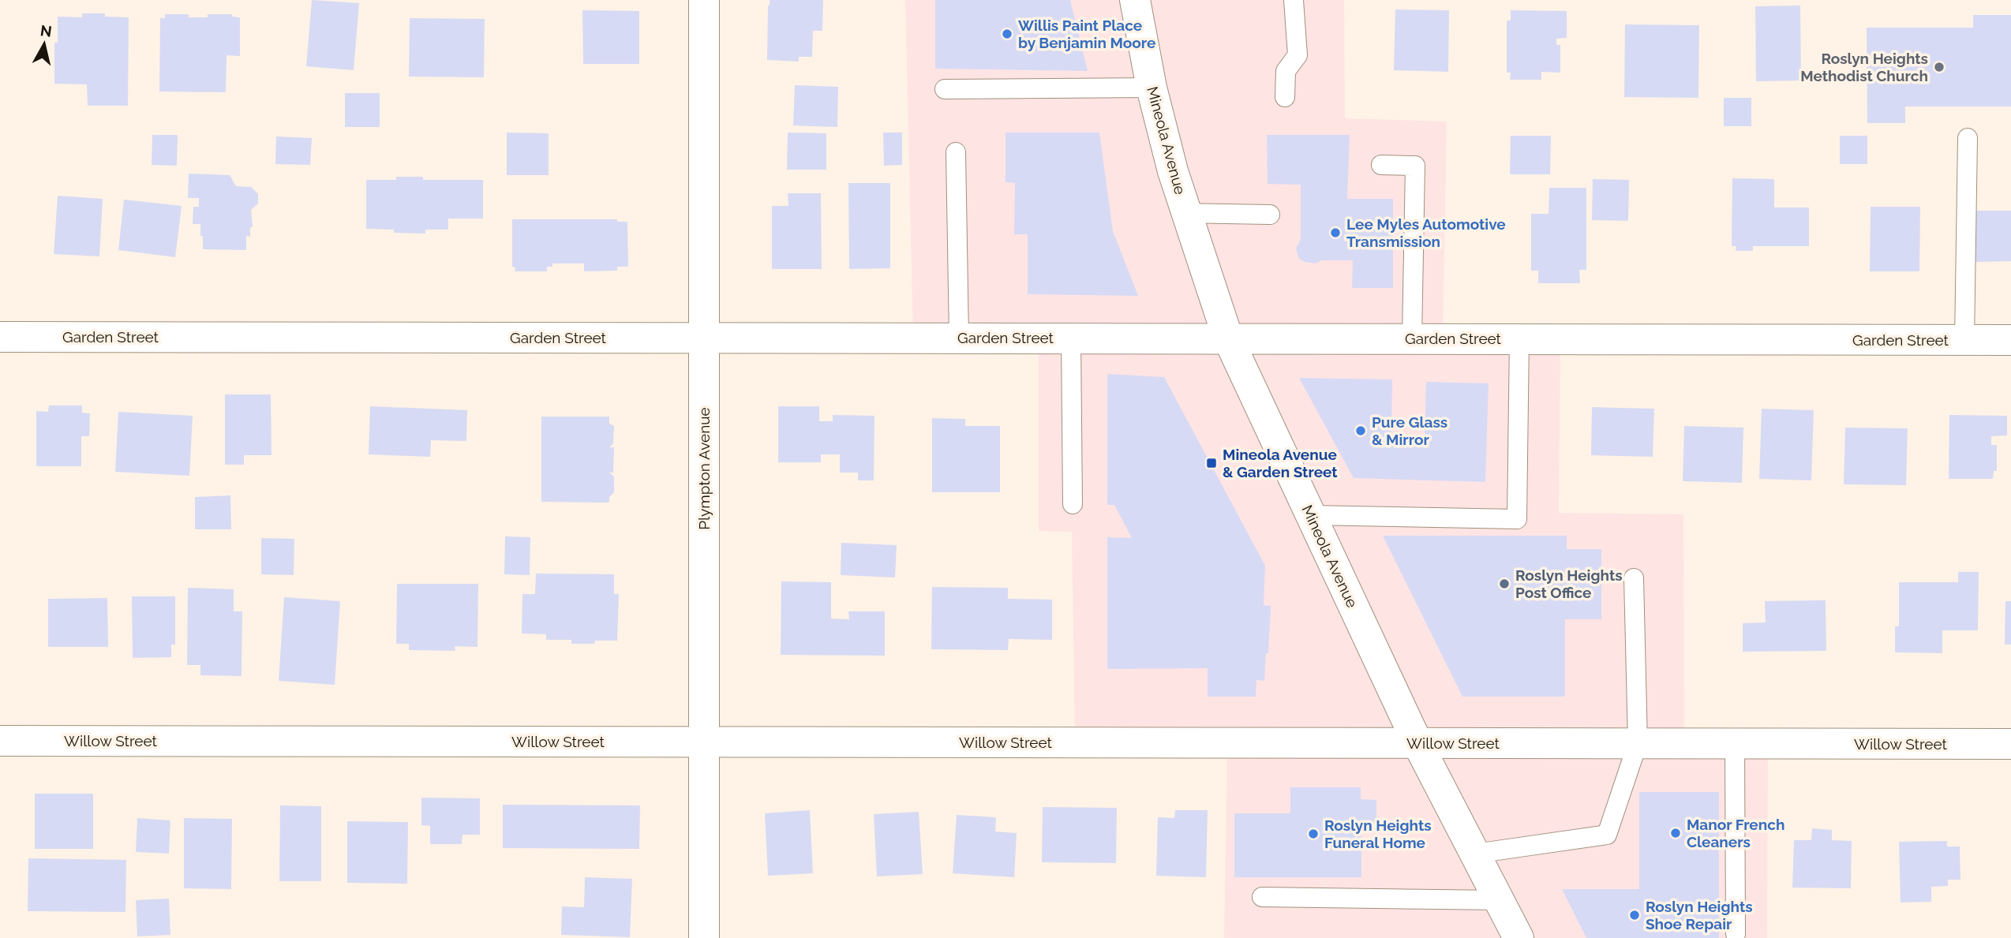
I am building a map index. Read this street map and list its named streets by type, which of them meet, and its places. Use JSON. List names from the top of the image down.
{
  "streets": {
    "street": [
      "Mineola Avenue",
      "Garden Street",
      "Plympton Avenue",
      "Willow Street"
    ]
  },
  "crossings": [
    ["Mineola Avenue", "Garden Street"],
    ["Mineola Avenue", "Willow Street"],
    ["Garden Street", "Plympton Avenue"],
    ["Plympton Avenue", "Willow Street"]
  ],
  "places": {
    "other": [
      "Willis Paint Place by Benjamin Moore",
      "Roslyn Heights Methodist Church",
      "Lee Myles Automotive Transmission",
      "Pure Glass & Mirror",
      "Roslyn Heights Post Office",
      "Manor French Cleaners",
      "Roslyn Heights Funeral Home",
      "Roslyn Heights Shoe Repair"
    ],
    "transit": ["Mineola Avenue & Garden Street"]
  },
  "north": "top"
}
